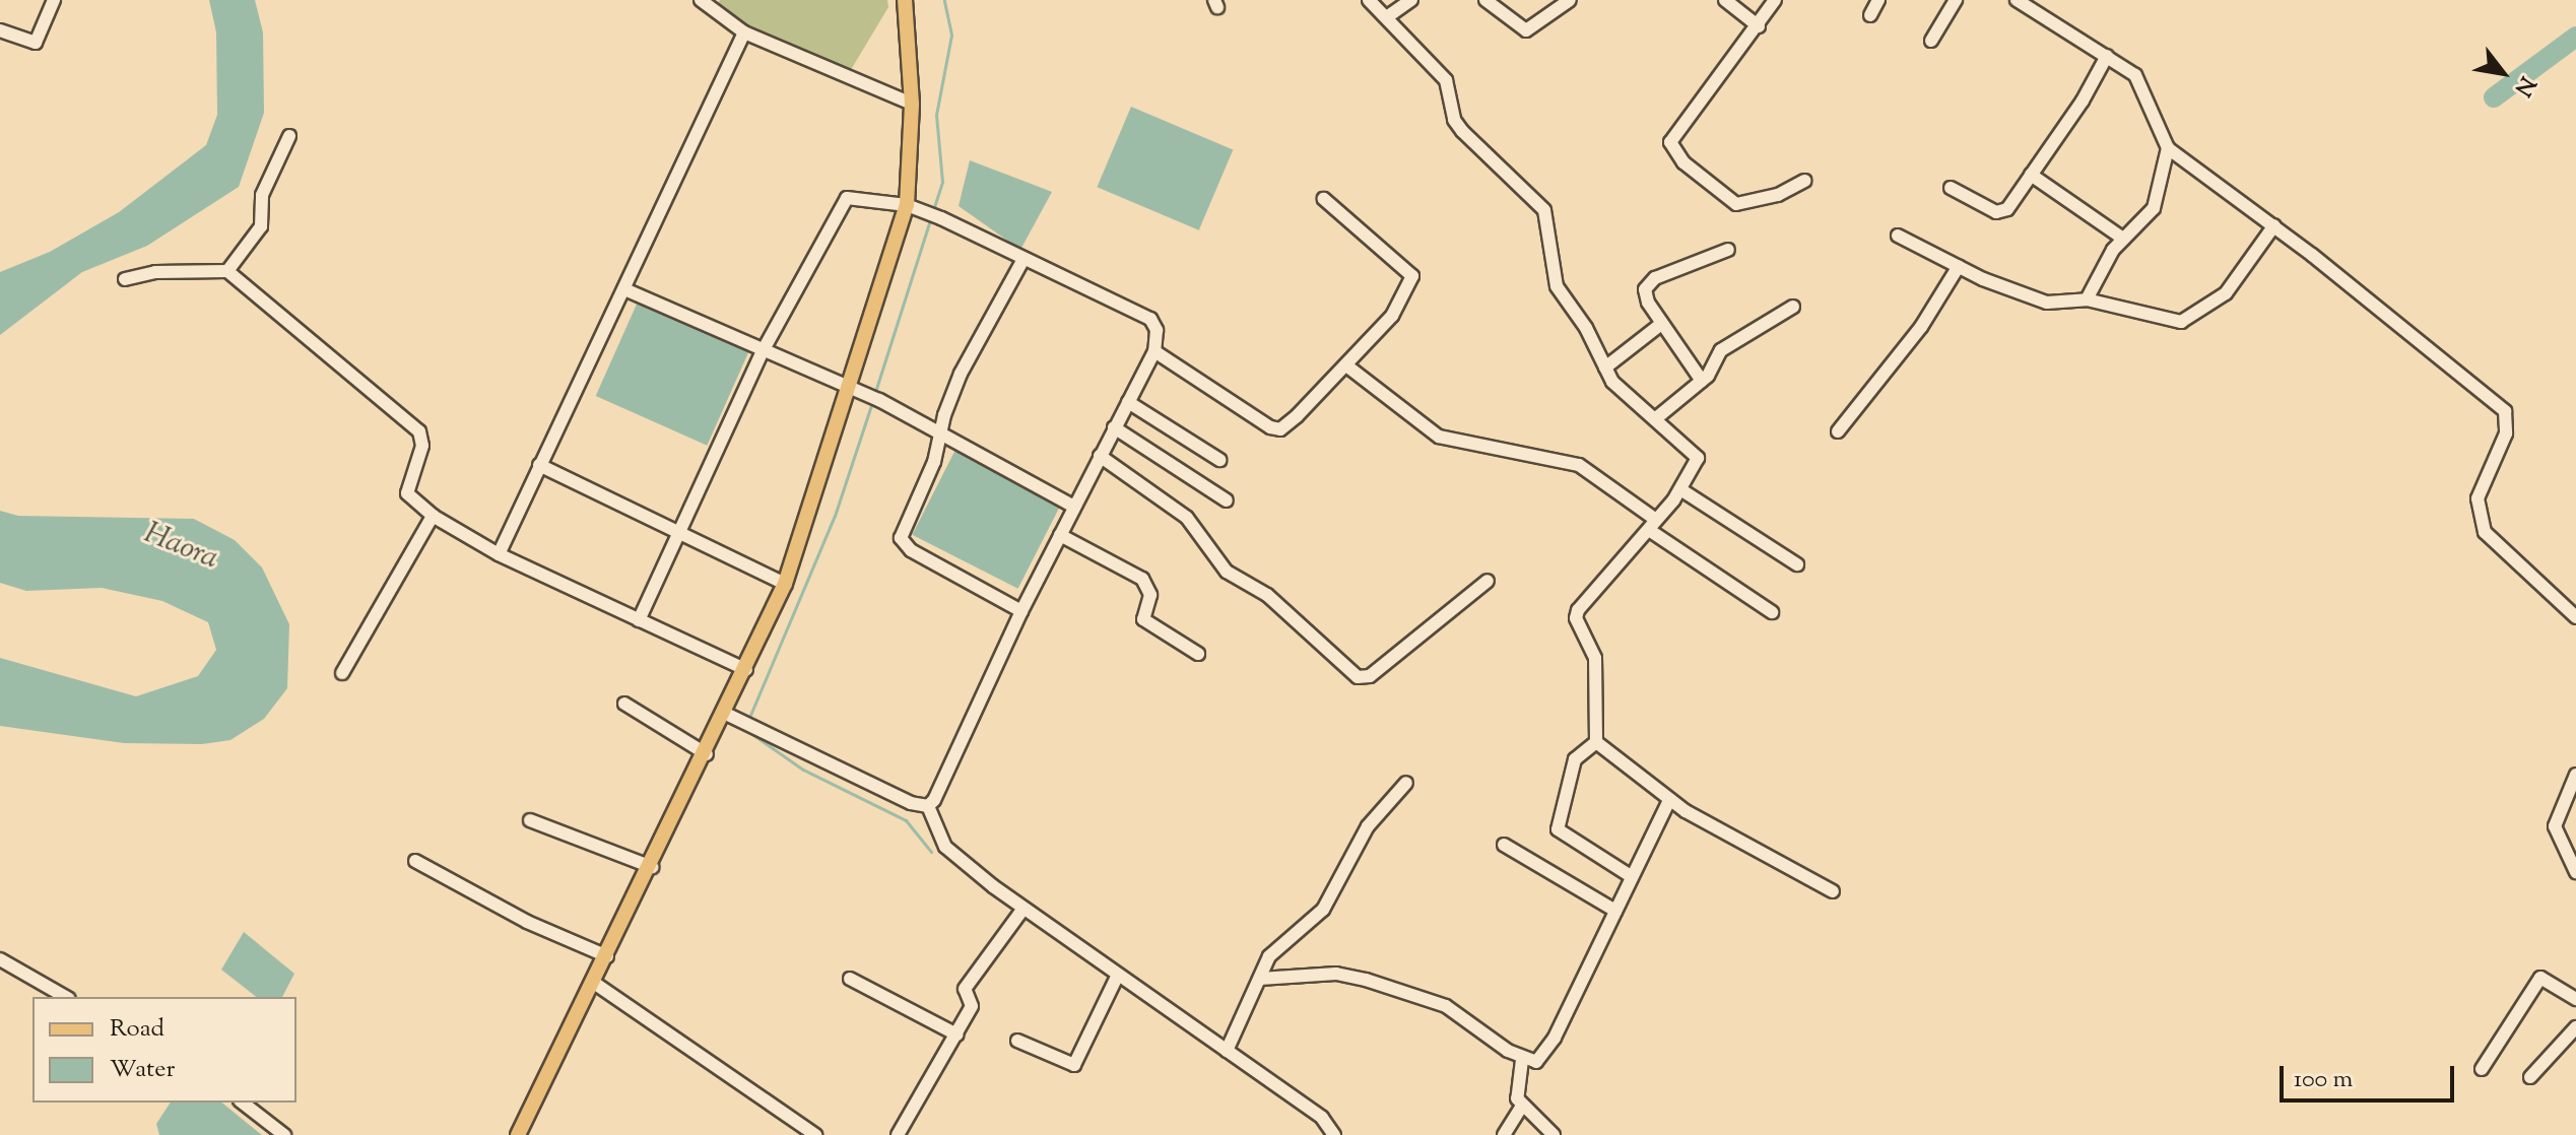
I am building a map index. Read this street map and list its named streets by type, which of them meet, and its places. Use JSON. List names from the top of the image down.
{
  "water": ["Haora"],
  "legend": ["Road", "Water"],
  "scale_bar": "100 m",
  "north": "bottom right"
}
